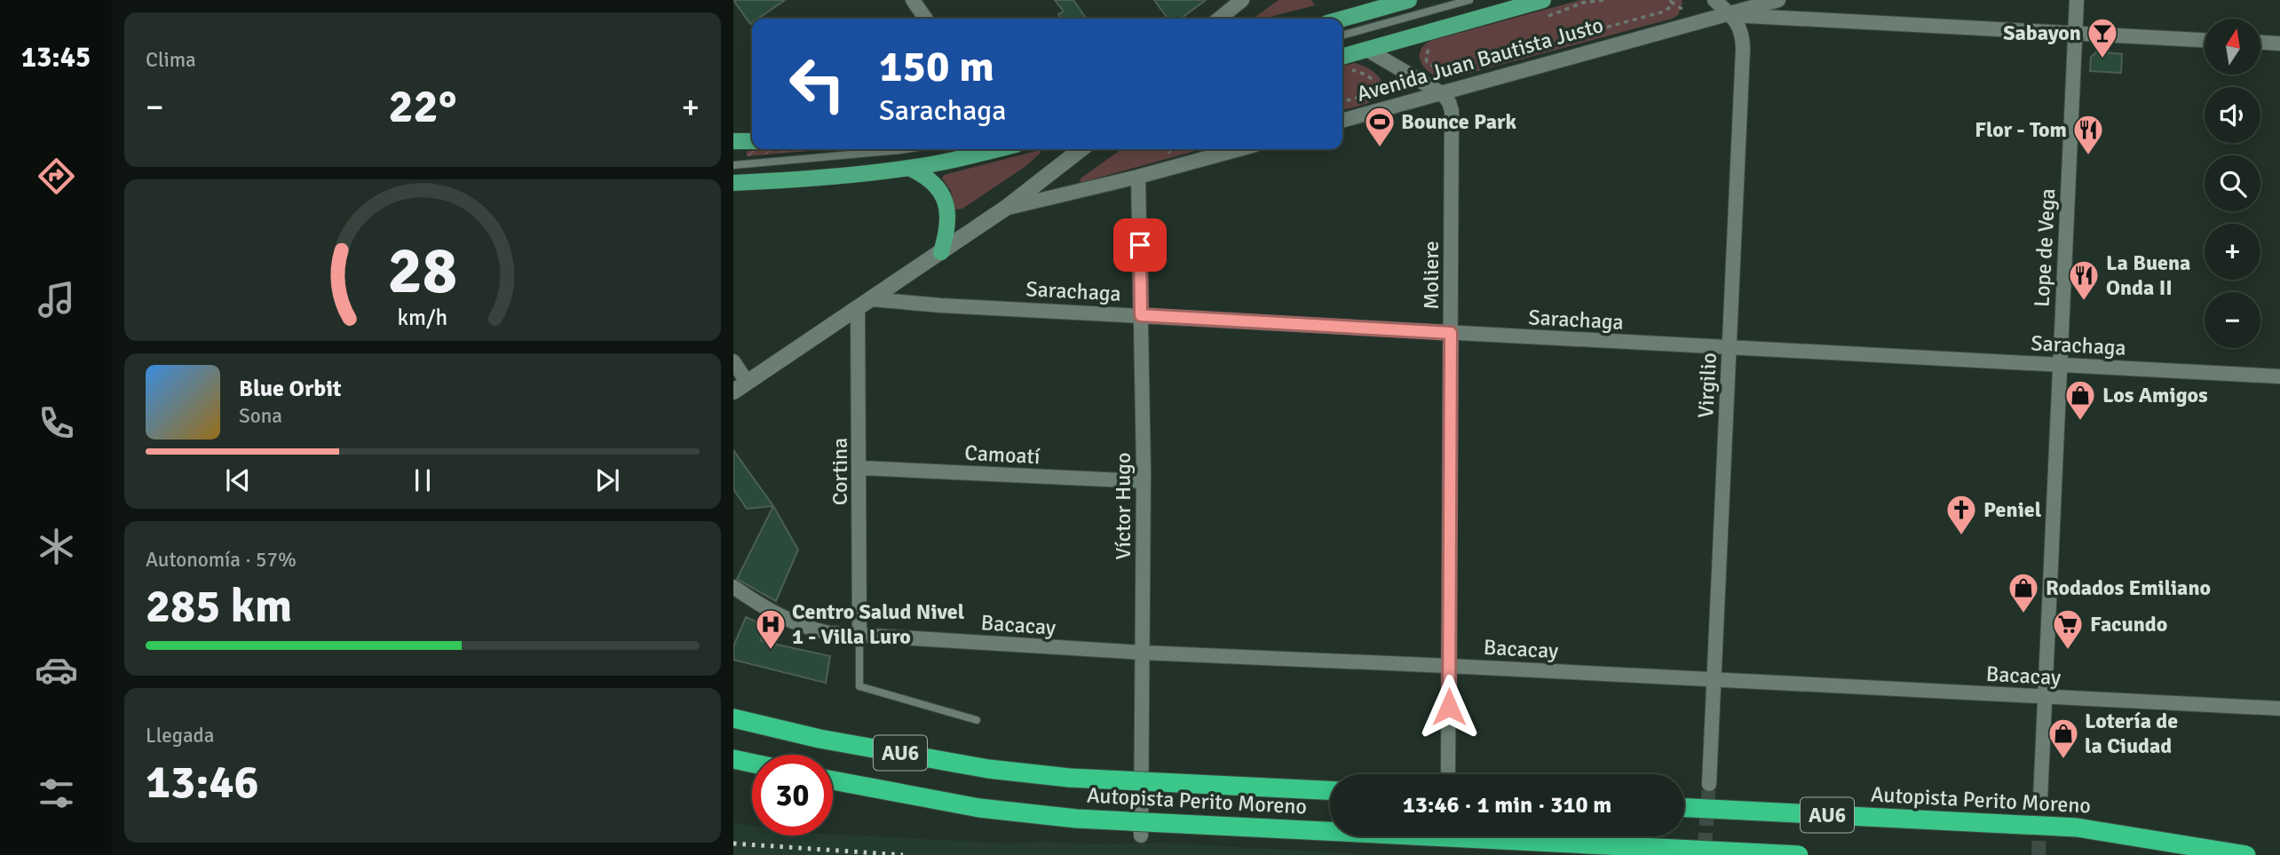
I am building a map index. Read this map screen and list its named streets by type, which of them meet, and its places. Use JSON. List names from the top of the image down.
{
  "streets": {
    "highway": ["AU6", "Autopista Perito Moreno"],
    "main road": ["Avenida Juan Bautista Justo"],
    "street": [
      "Lope de Vega",
      "Moliere",
      "Sarachaga",
      "Virgilio",
      "Camoatí",
      "Cortina",
      "Víctor Hugo",
      "Bacacay"
    ]
  },
  "crossings": [
    ["Avenida Juan Bautista Justo", "Moliere"],
    ["Avenida Juan Bautista Justo", "Virgilio"],
    ["Lope de Vega", "Sarachaga"],
    ["Lope de Vega", "Bacacay"],
    ["Moliere", "Sarachaga"],
    ["Moliere", "Bacacay"],
    ["Sarachaga", "Virgilio"],
    ["Sarachaga", "Cortina"],
    ["Sarachaga", "Víctor Hugo"],
    ["Virgilio", "Bacacay"],
    ["Camoatí", "Cortina"],
    ["Camoatí", "Víctor Hugo"],
    ["Cortina", "Bacacay"],
    ["Víctor Hugo", "Bacacay"]
  ],
  "places": {
    "bar": ["Sabayon"],
    "sports": ["Bounce Park"],
    "restaurant": ["Flor - Tom", "La Buena Onda II"],
    "shop": ["Los Amigos", "Rodados Emiliano", "Lotería de la Ciudad"],
    "church": ["Peniel"],
    "hospital": ["Centro Salud Nivel 1 - Villa Luro"],
    "supermarket": ["Facundo"]
  },
  "north": "top",
  "page": {
    "tabs": "13:45",
    "tile": [
      "Clima",
      ["Autonomía · 57%", "285 km"],
      ["Llegada", "13:46"]
    ],
    "map_buttons": ["+", "−"],
    "turn": ["150 m", "Sarachaga"],
    "heat": ["−", "22°", "+"],
    "song": ["Blue Orbit", "Sona"],
    "limit": "30",
    "trip": "13:46 · 1 min · 310 m",
    "gauge": ["28", "km/h"]
  }
}
